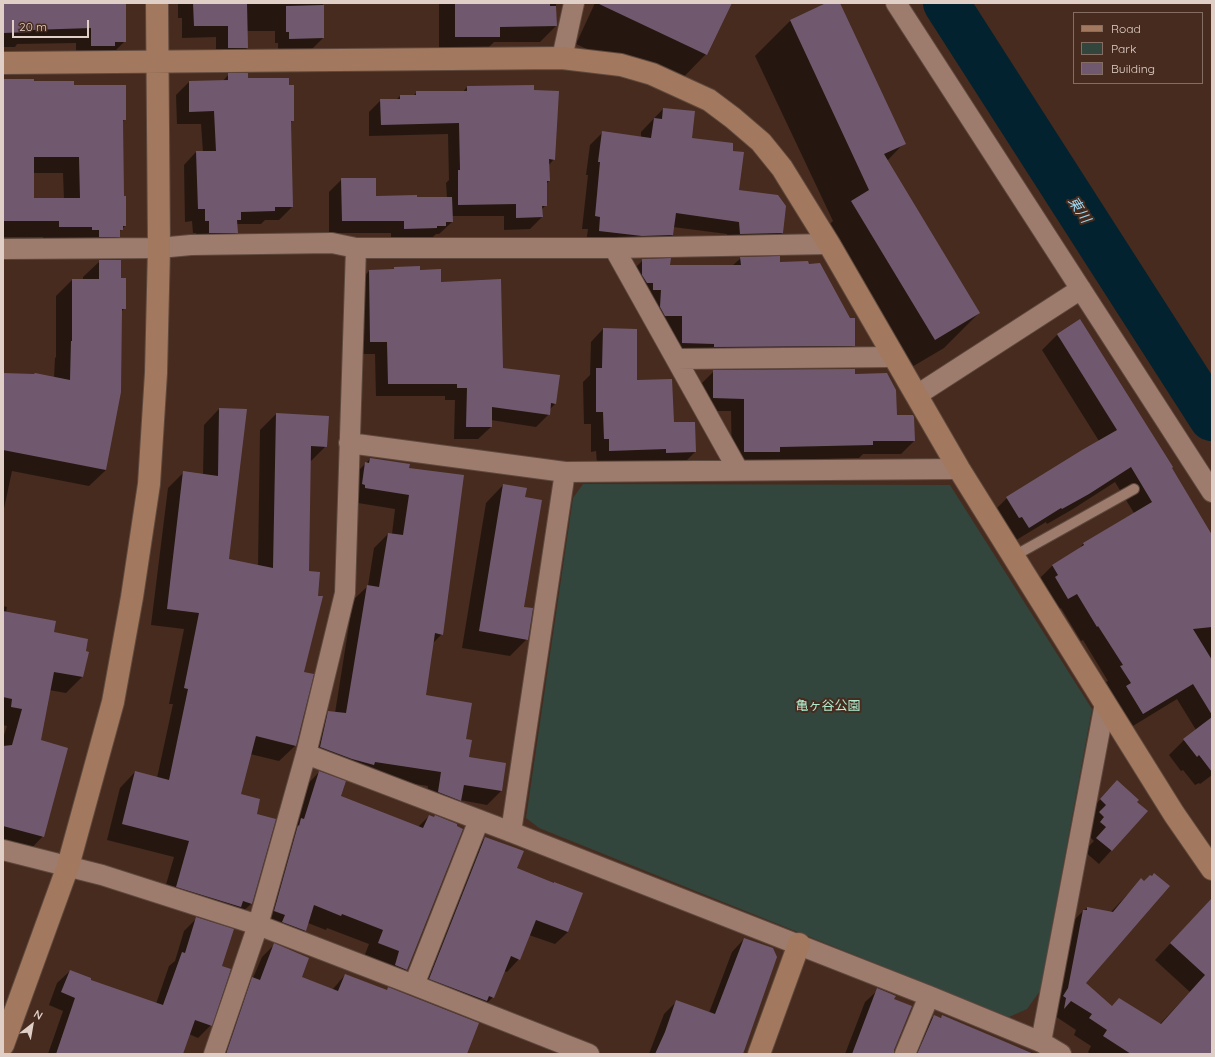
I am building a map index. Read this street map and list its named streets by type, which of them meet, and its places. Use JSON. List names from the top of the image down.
{
  "water": ["東川"],
  "parks": ["亀ヶ谷公園"],
  "legend": ["Road", "Park", "Building"],
  "scale_bar": "20 m",
  "north": "top right"
}
